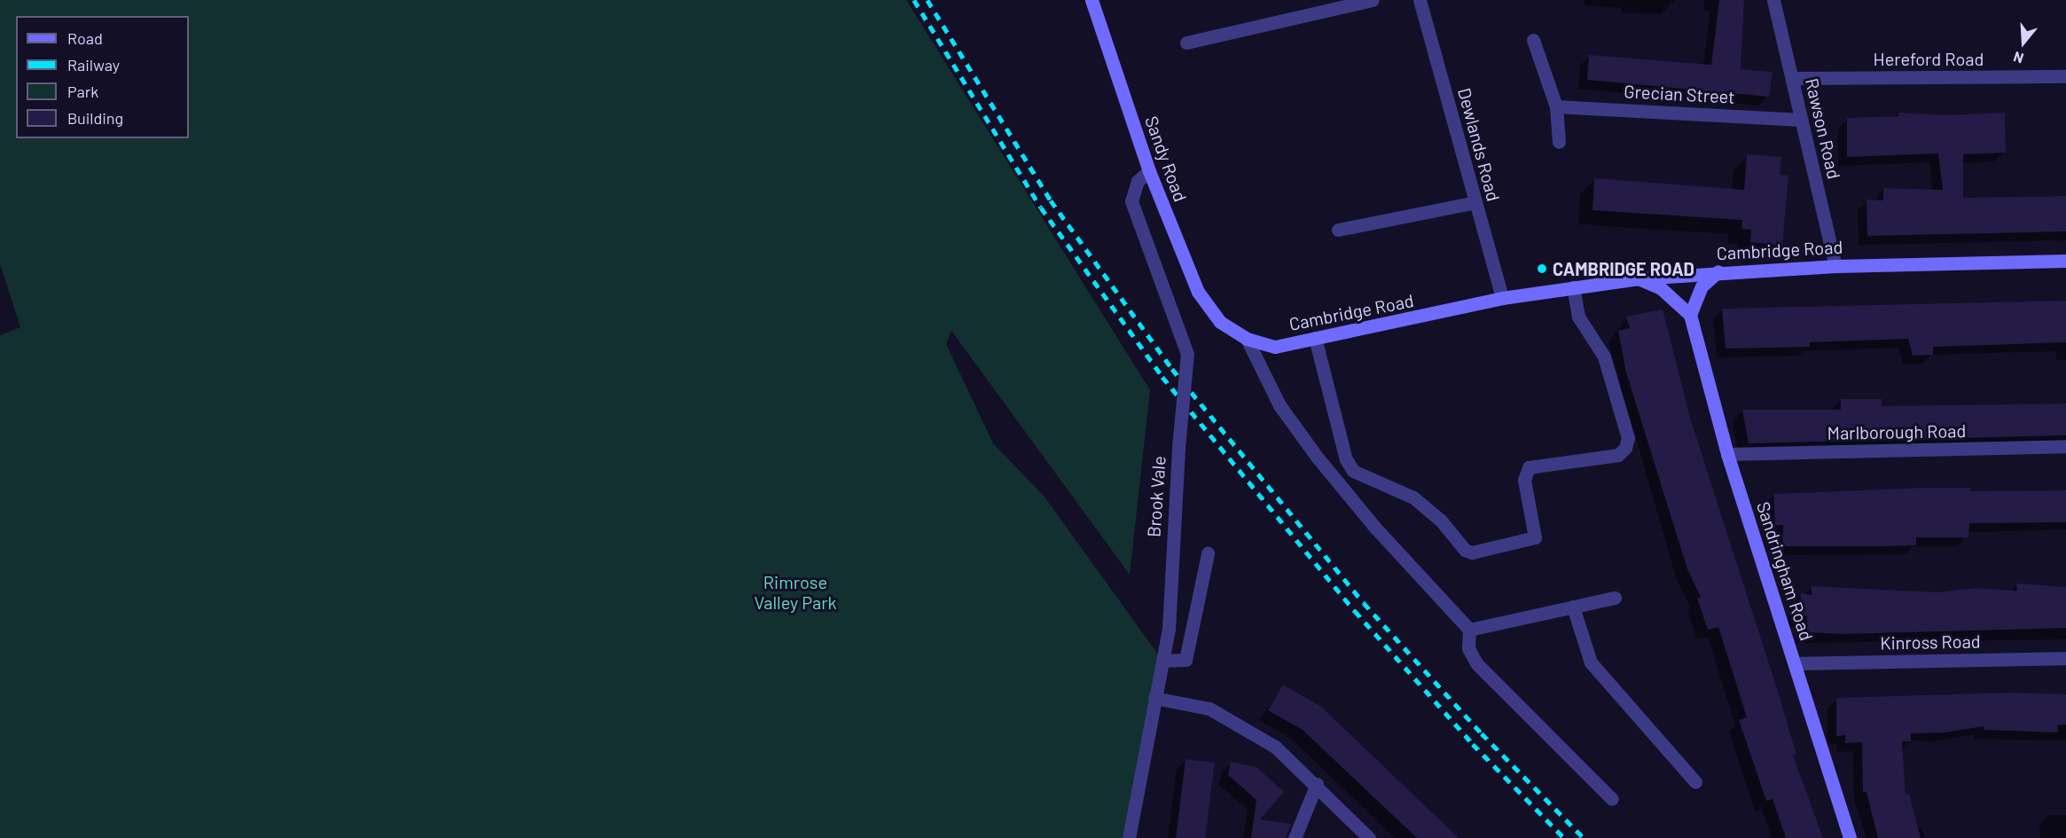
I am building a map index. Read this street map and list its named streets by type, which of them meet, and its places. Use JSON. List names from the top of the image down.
{
  "streets": {
    "main road": ["Sandy Road", "Cambridge Road", "Sandringham Road"],
    "street": [
      "Hereford Road",
      "Grecian Street",
      "Rawson Road",
      "Dewlands Road",
      "Marlborough Road",
      "Brook Vale",
      "Kinross Road"
    ]
  },
  "crossings": [
    ["Hereford Road", "Rawson Road"],
    ["Grecian Street", "Rawson Road"],
    ["Rawson Road", "Cambridge Road"],
    ["Dewlands Road", "Cambridge Road"],
    ["Sandy Road", "Cambridge Road"],
    ["Sandy Road", "Brook Vale"],
    ["Marlborough Road", "Sandringham Road"],
    ["Sandringham Road", "Kinross Road"]
  ],
  "parks": ["Rimrose Valley Park"],
  "places": ["CAMBRIDGE ROAD"],
  "legend": [
    "Road",
    "Railway",
    "Park",
    "Building"
  ],
  "north": "bottom"
}
